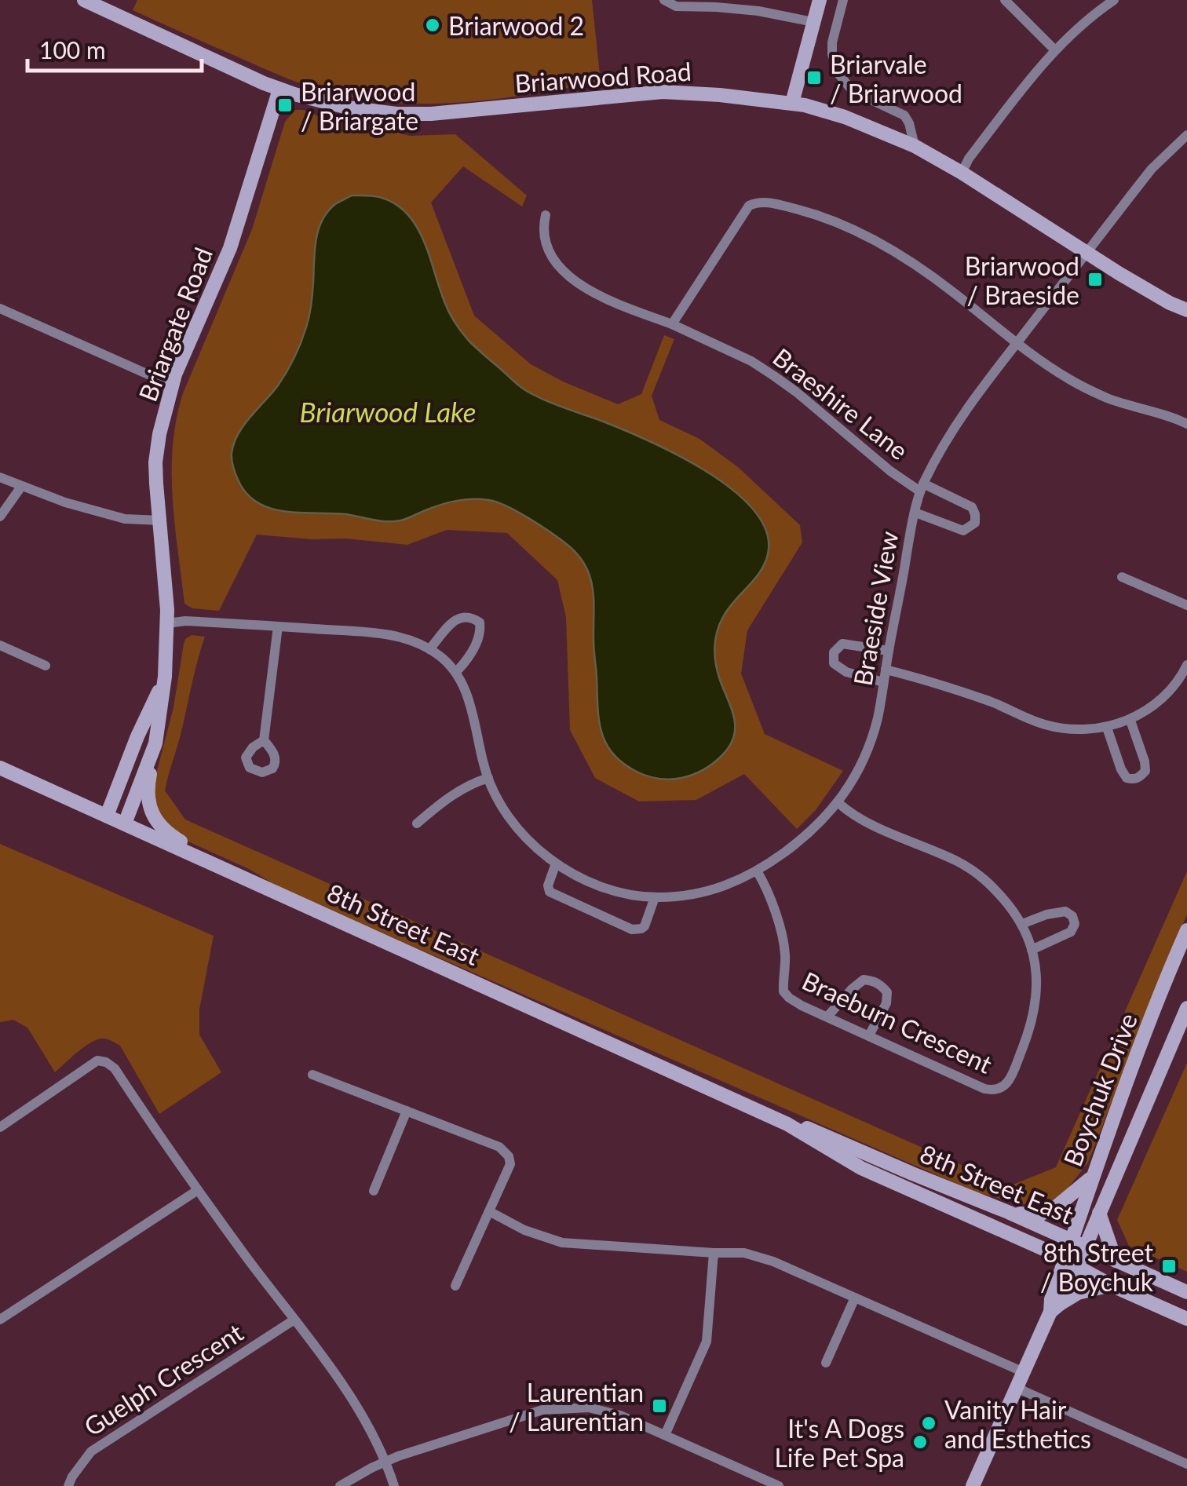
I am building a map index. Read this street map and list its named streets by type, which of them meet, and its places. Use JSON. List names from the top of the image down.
{
  "streets": {
    "main road": [
      "Briarwood Road",
      "Briargate Road",
      "8th Street East",
      "Boychuk Drive"
    ],
    "street": [
      "Braeshire Lane",
      "Braeside View",
      "Braeburn Crescent",
      "Guelph Crescent"
    ]
  },
  "crossings": [
    ["Briarwood Road", "Briargate Road"],
    ["Briarwood Road", "Braeside View"],
    ["Briargate Road", "Braeside View"],
    ["Briargate Road", "8th Street East"],
    ["Braeshire Lane", "Braeside View"],
    ["Braeside View", "Braeburn Crescent"],
    ["8th Street East", "Boychuk Drive"]
  ],
  "water": ["Briarwood Lake"],
  "places": {
    "other": ["Briarwood 2", "Vanity Hair and Esthetics", "It's A Dogs Life Pet Spa"],
    "transit": [
      "Briarvale / Briarwood",
      "Briarwood / Briargate",
      "Briarwood / Braeside",
      "8th Street / Boychuk",
      "Laurentian / Laurentian"
    ]
  },
  "scale_bar": "100 m"
}
